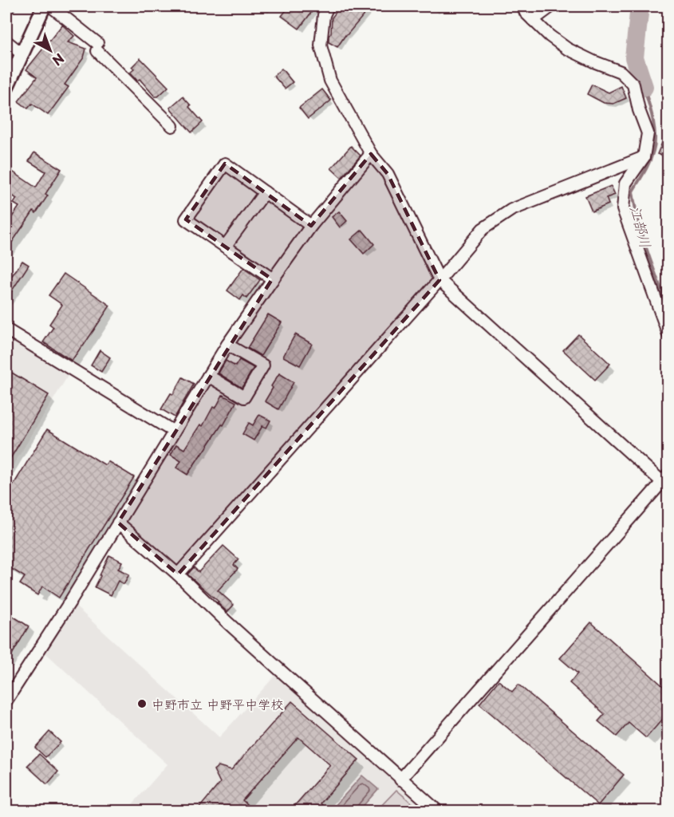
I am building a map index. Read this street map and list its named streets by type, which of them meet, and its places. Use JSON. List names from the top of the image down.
{
  "water": ["江部川"],
  "places": ["中野市立 中野平中学校"],
  "north": "bottom right"
}
